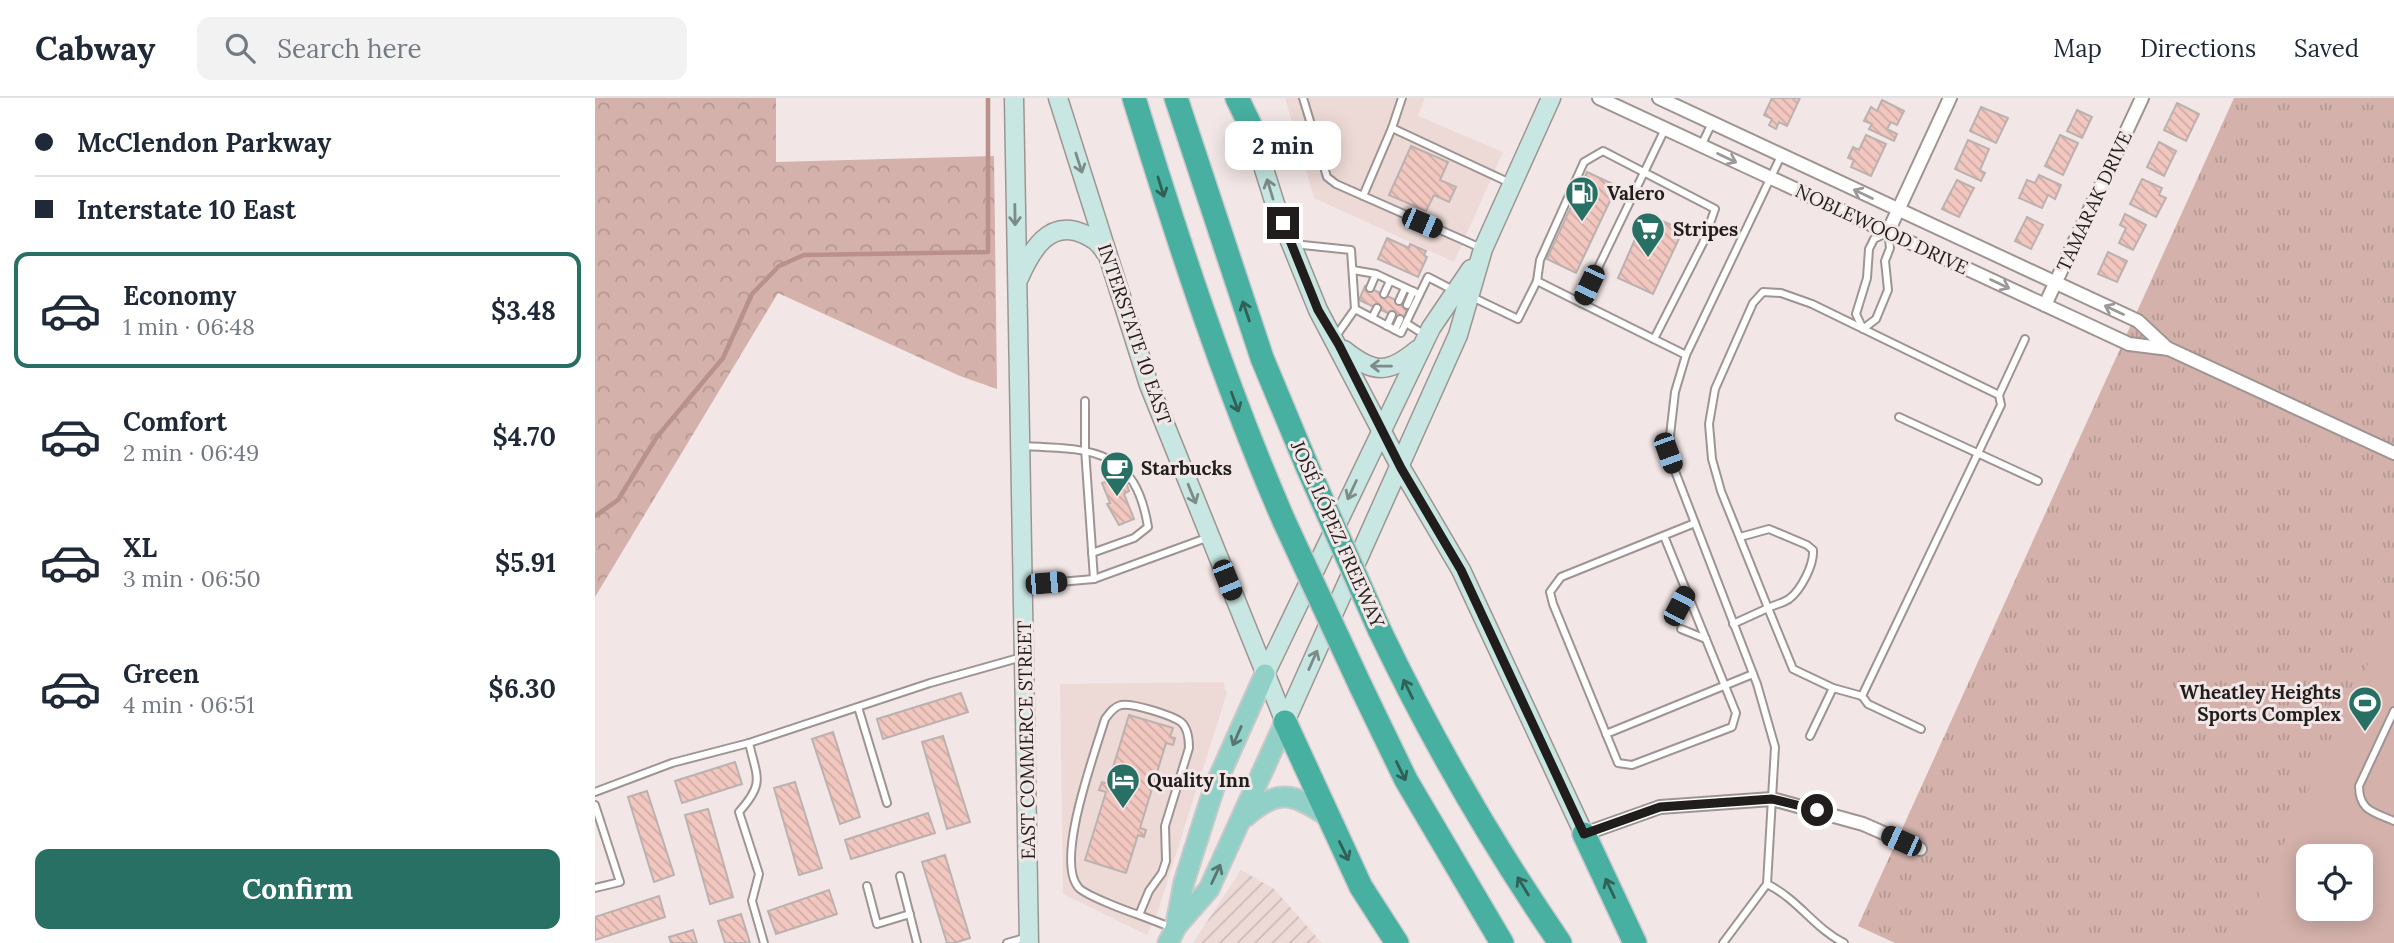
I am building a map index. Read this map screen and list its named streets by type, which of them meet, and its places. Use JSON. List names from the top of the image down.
{
  "streets": {
    "highway": ["JOSÉ LÓPEZ FREEWAY"],
    "main road": ["INTERSTATE 10 EAST", "EAST COMMERCE STREET"],
    "street": ["TAMARAK DRIVE", "NOBLEWOOD DRIVE"]
  },
  "crossings": [
    ["TAMARAK DRIVE", "NOBLEWOOD DRIVE"]
  ],
  "one_way": ["INTERSTATE 10 EAST"],
  "places": {
    "fuel station": ["Valero"],
    "supermarket": ["Stripes"],
    "cafe": ["Starbucks"],
    "sports": ["Wheatley Heights Sports Complex"],
    "hotel": ["Quality Inn"]
  },
  "page": {
    "header": "Cabway",
    "search": "Search here",
    "nav": ["Map", "Directions", "Saved"],
    "banner": ["McClendon Parkway", "Interstate 10 East"],
    "bubble": "2 min",
    "list": [
      {
        "name": "Economy",
        "note": "1 min · 06:48",
        "value": "$3.48"
      },
      {
        "name": "Comfort",
        "note": "2 min · 06:49",
        "value": "$4.70"
      },
      {
        "name": "XL",
        "note": "3 min · 06:50",
        "value": "$5.91"
      },
      {
        "name": "Green",
        "note": "4 min · 06:51",
        "value": "$6.30"
      }
    ],
    "buttons": "Confirm"
  }
}
